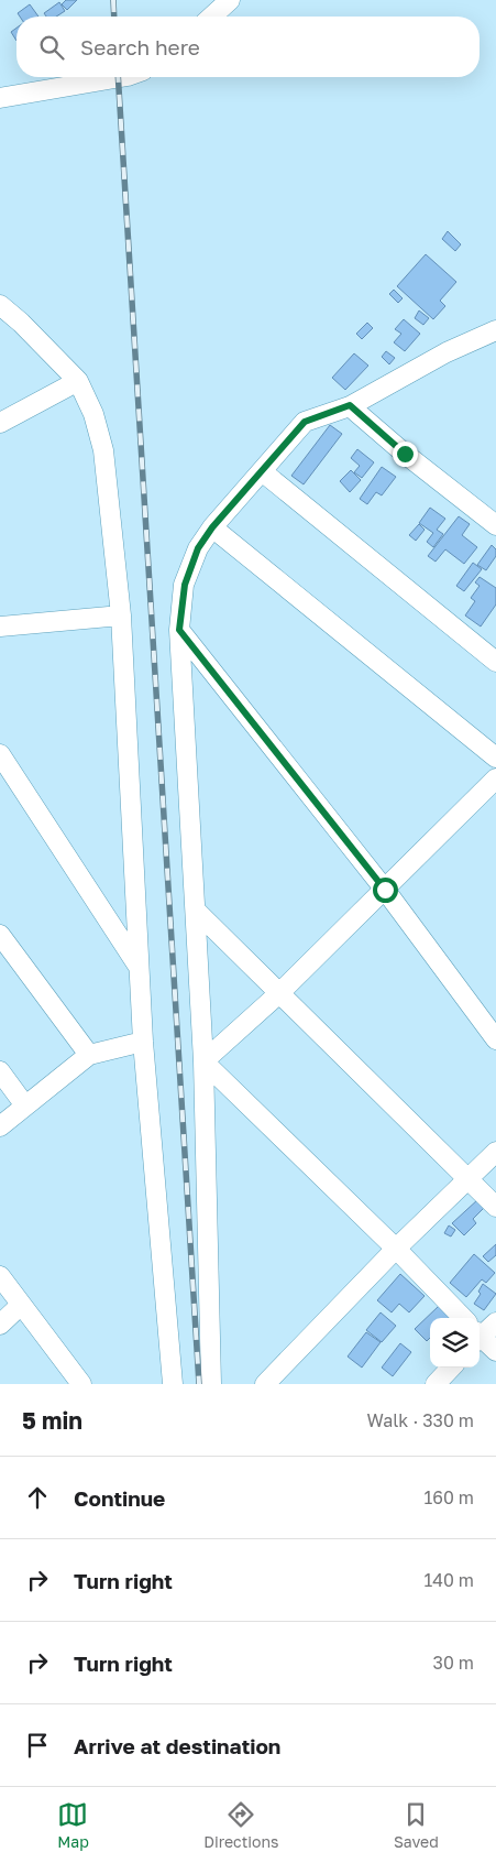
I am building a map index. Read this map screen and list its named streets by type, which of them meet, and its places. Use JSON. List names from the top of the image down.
{
  "page": {
    "search": "Search here",
    "heading": ["5 min", "Walk · 330 m"],
    "list": [
      ["Continue", "160 m"],
      ["Turn right", "140 m"],
      ["Turn right", "30 m"],
      "Arrive at destination"
    ],
    "nav": ["Map", "Directions", "Saved"]
  }
}
